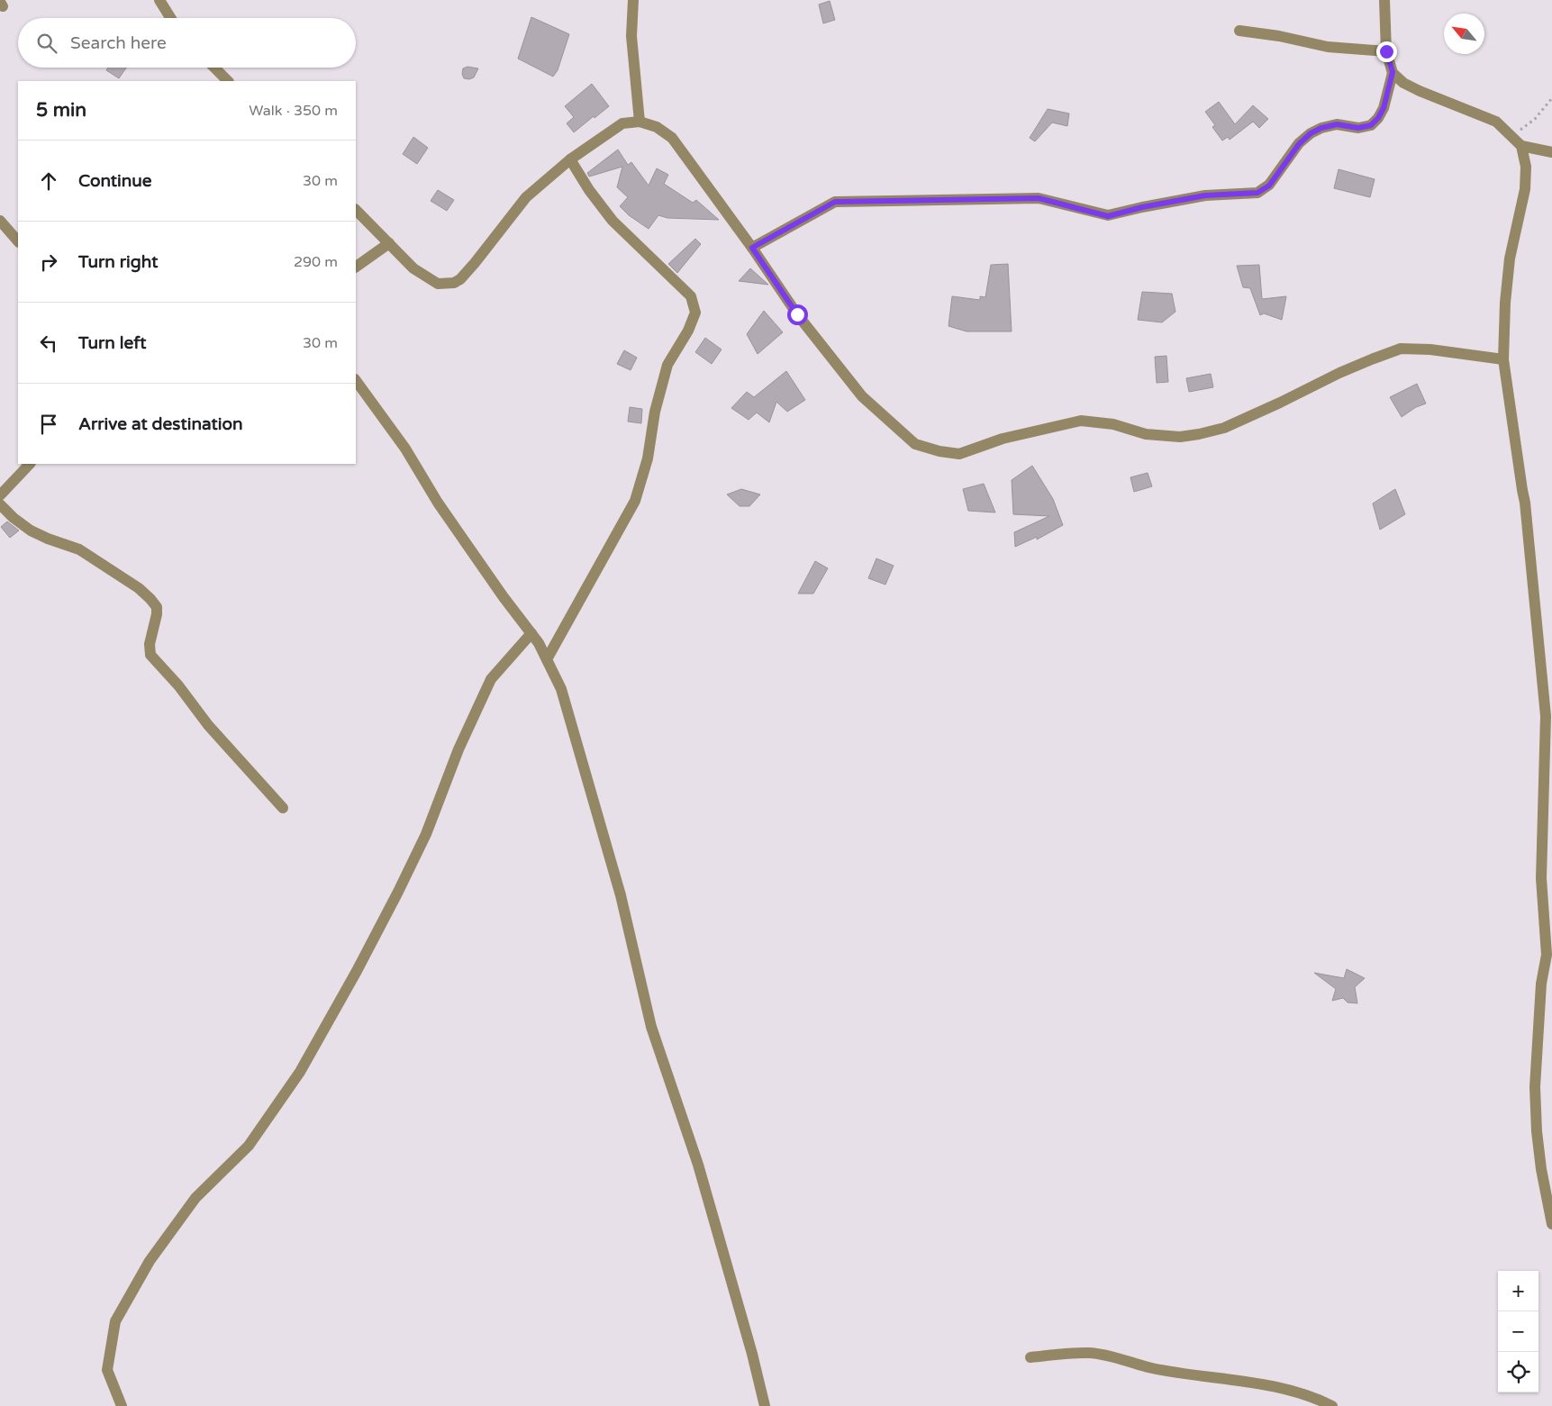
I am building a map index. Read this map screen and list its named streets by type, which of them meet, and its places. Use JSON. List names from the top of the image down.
{
  "north": "top left",
  "page": {
    "search": "Search here",
    "heading": ["5 min", "Walk · 350 m"],
    "list": [
      ["Continue", "30 m"],
      ["Turn right", "290 m"],
      ["Turn left", "30 m"],
      "Arrive at destination"
    ],
    "map_buttons": ["+", "−"]
  }
}
